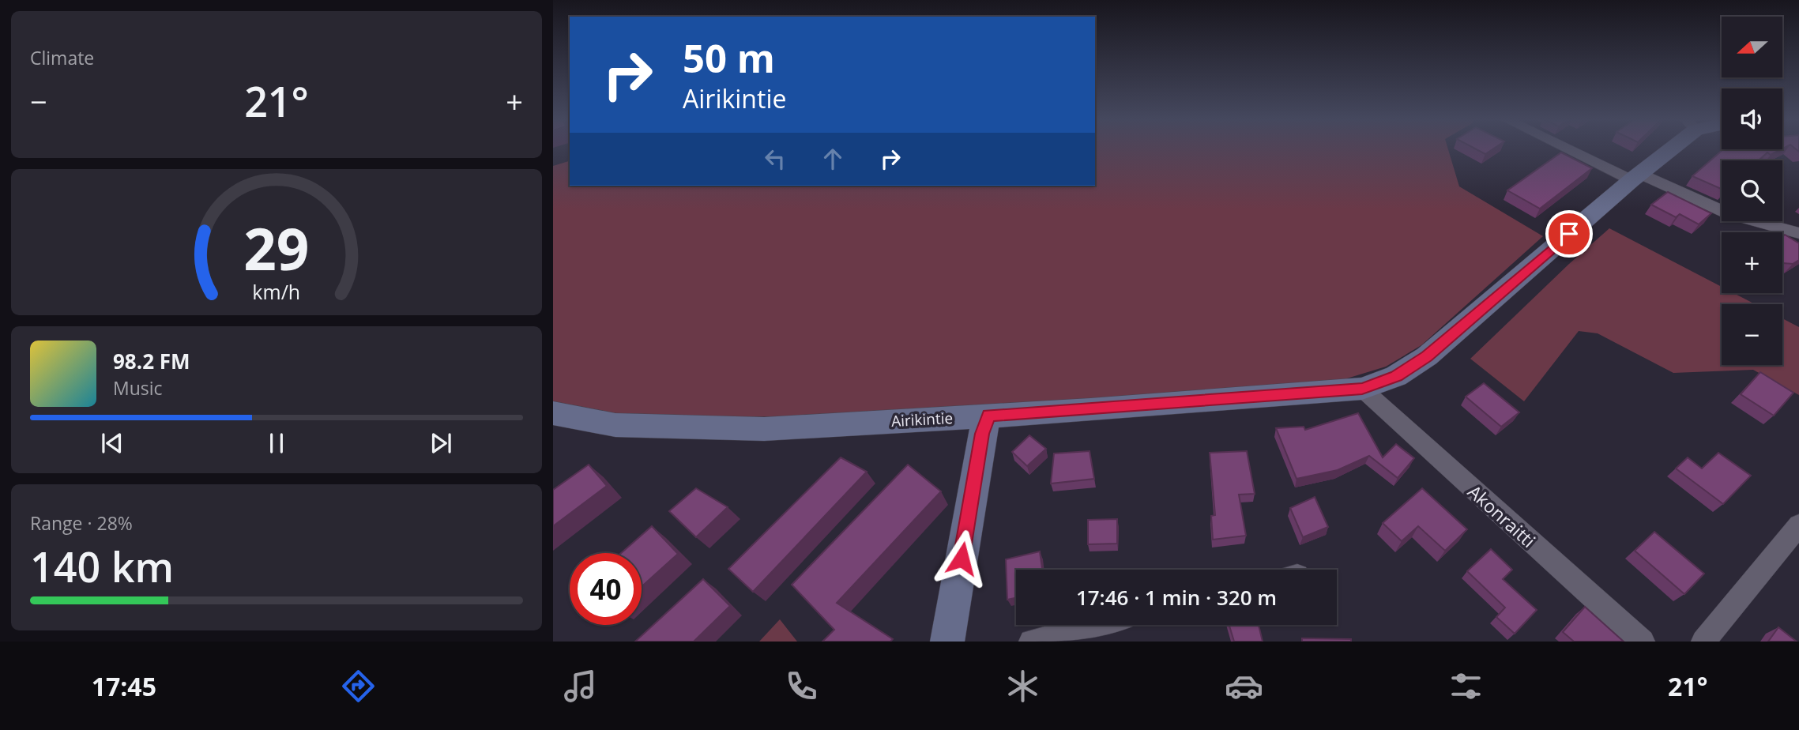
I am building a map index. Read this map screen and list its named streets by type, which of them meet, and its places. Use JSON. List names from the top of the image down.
{
  "streets": {
    "street": ["Airikintie", "Akonraitti"]
  },
  "crossings": [
    ["Airikintie", "Akonraitti"]
  ],
  "north": "left",
  "page": {
    "tile": [
      "Climate",
      ["Range · 28%", "140 km"]
    ],
    "map_buttons": ["+", "−"],
    "turn": ["50 m", "Airikintie"],
    "heat": ["−", "21°", "+"],
    "song": ["98.2 FM", "Music"],
    "limit": "40",
    "trip": "17:46 · 1 min · 320 m",
    "tabs": ["17:45", "21°"],
    "gauge": ["29", "km/h"]
  }
}
